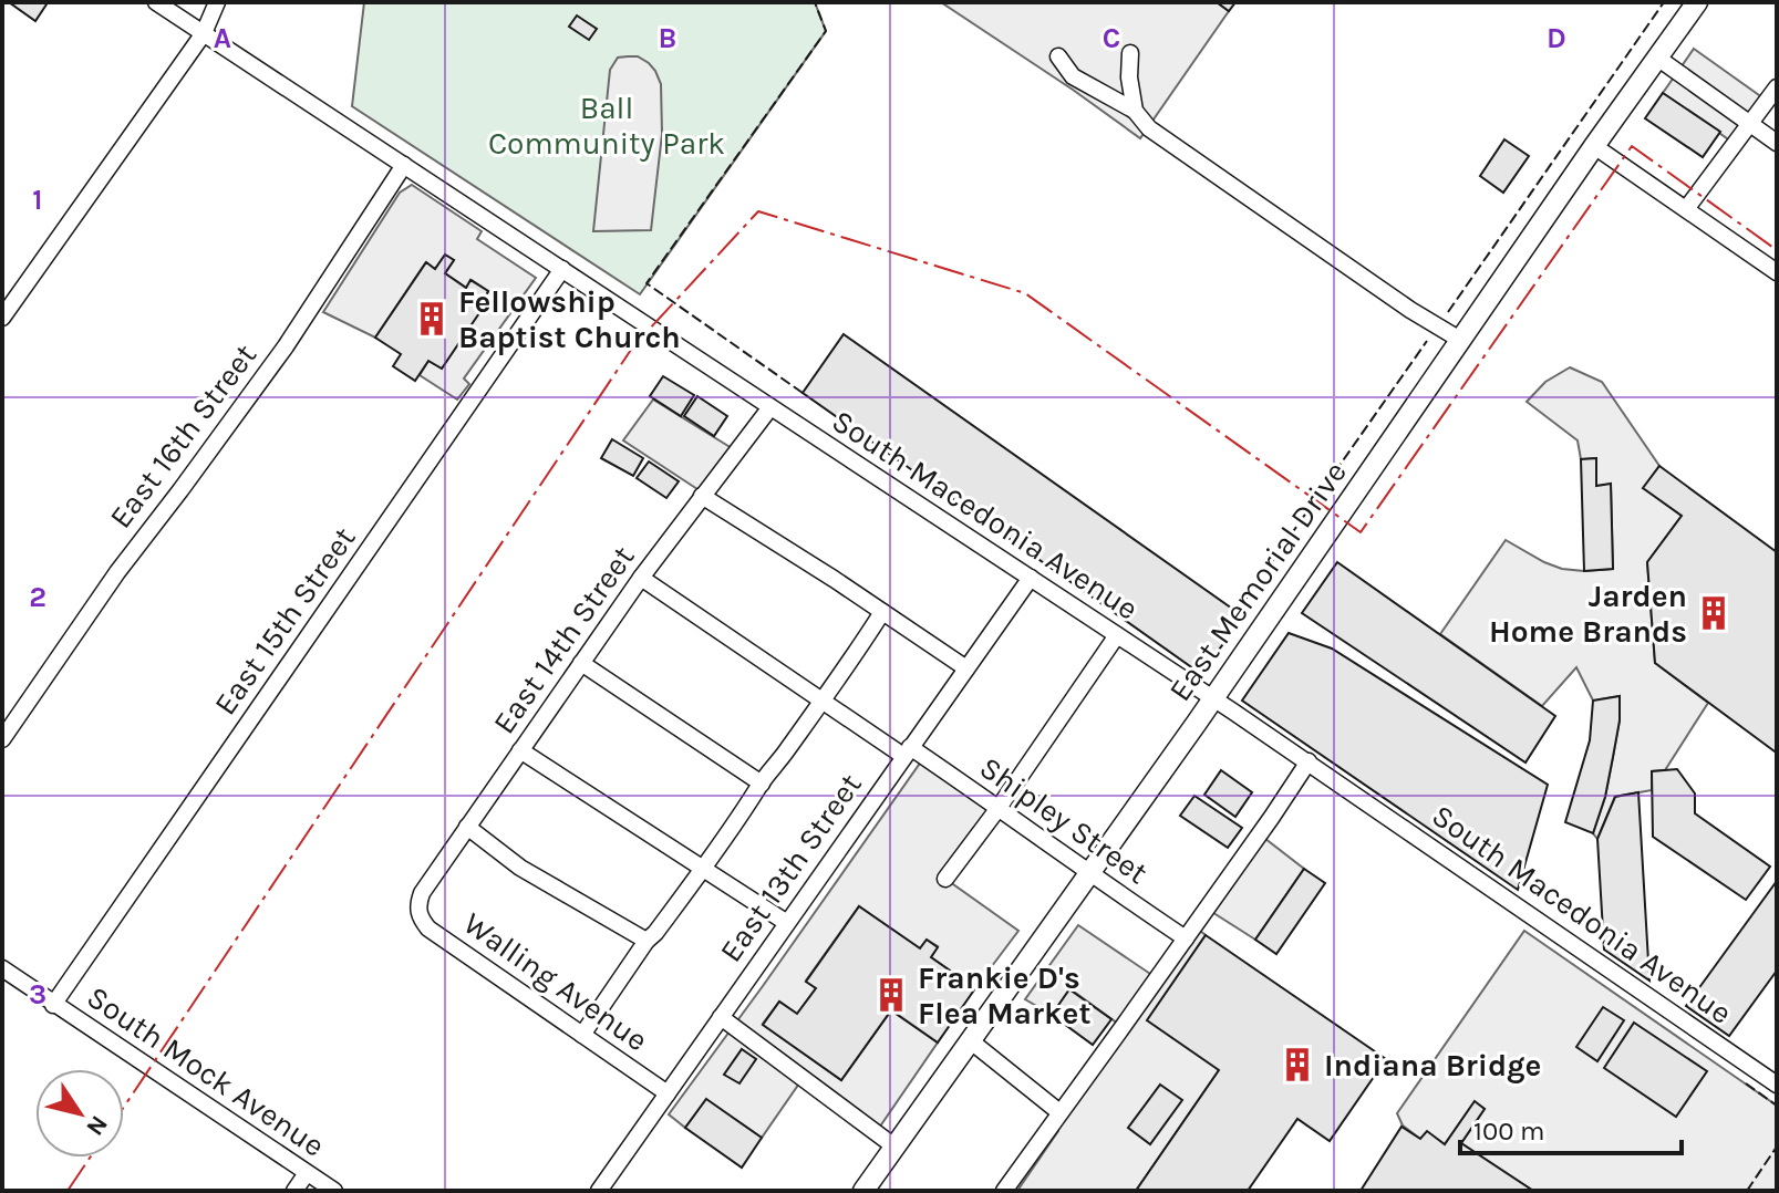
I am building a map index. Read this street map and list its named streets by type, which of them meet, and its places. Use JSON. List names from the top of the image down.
{
  "streets": {
    "main road": ["East Memorial Drive"],
    "street": [
      "East 16th Street",
      "South Macedonia Avenue",
      "East 15th Street",
      "East 14th Street",
      "Shipley Street",
      "East 13th Street",
      "Walling Avenue",
      "South Mock Avenue"
    ]
  },
  "crossings": [
    ["East 16th Street", "South Macedonia Avenue"],
    ["South Macedonia Avenue", "East Memorial Drive"],
    ["South Macedonia Avenue", "East 15th Street"],
    ["South Macedonia Avenue", "East 14th Street"],
    ["South Macedonia Avenue", "East 13th Street"],
    ["East Memorial Drive", "Shipley Street"],
    ["East 15th Street", "South Mock Avenue"],
    ["East 14th Street", "Shipley Street"],
    ["East 14th Street", "Walling Avenue"],
    ["Shipley Street", "East 13th Street"],
    ["East 13th Street", "Walling Avenue"]
  ],
  "parks": ["Ball Community Park"],
  "places": {
    "building": [
      "Fellowship Baptist Church",
      "Jarden Home Brands",
      "Frankie D's Flea Market",
      "Indiana Bridge"
    ]
  },
  "scale_bar": "100 m",
  "north": "bottom right",
  "grid": {
    "columns": [
      "A",
      "B",
      "C",
      "D"
    ],
    "rows": ["1", "2", "3"]
  }
}
